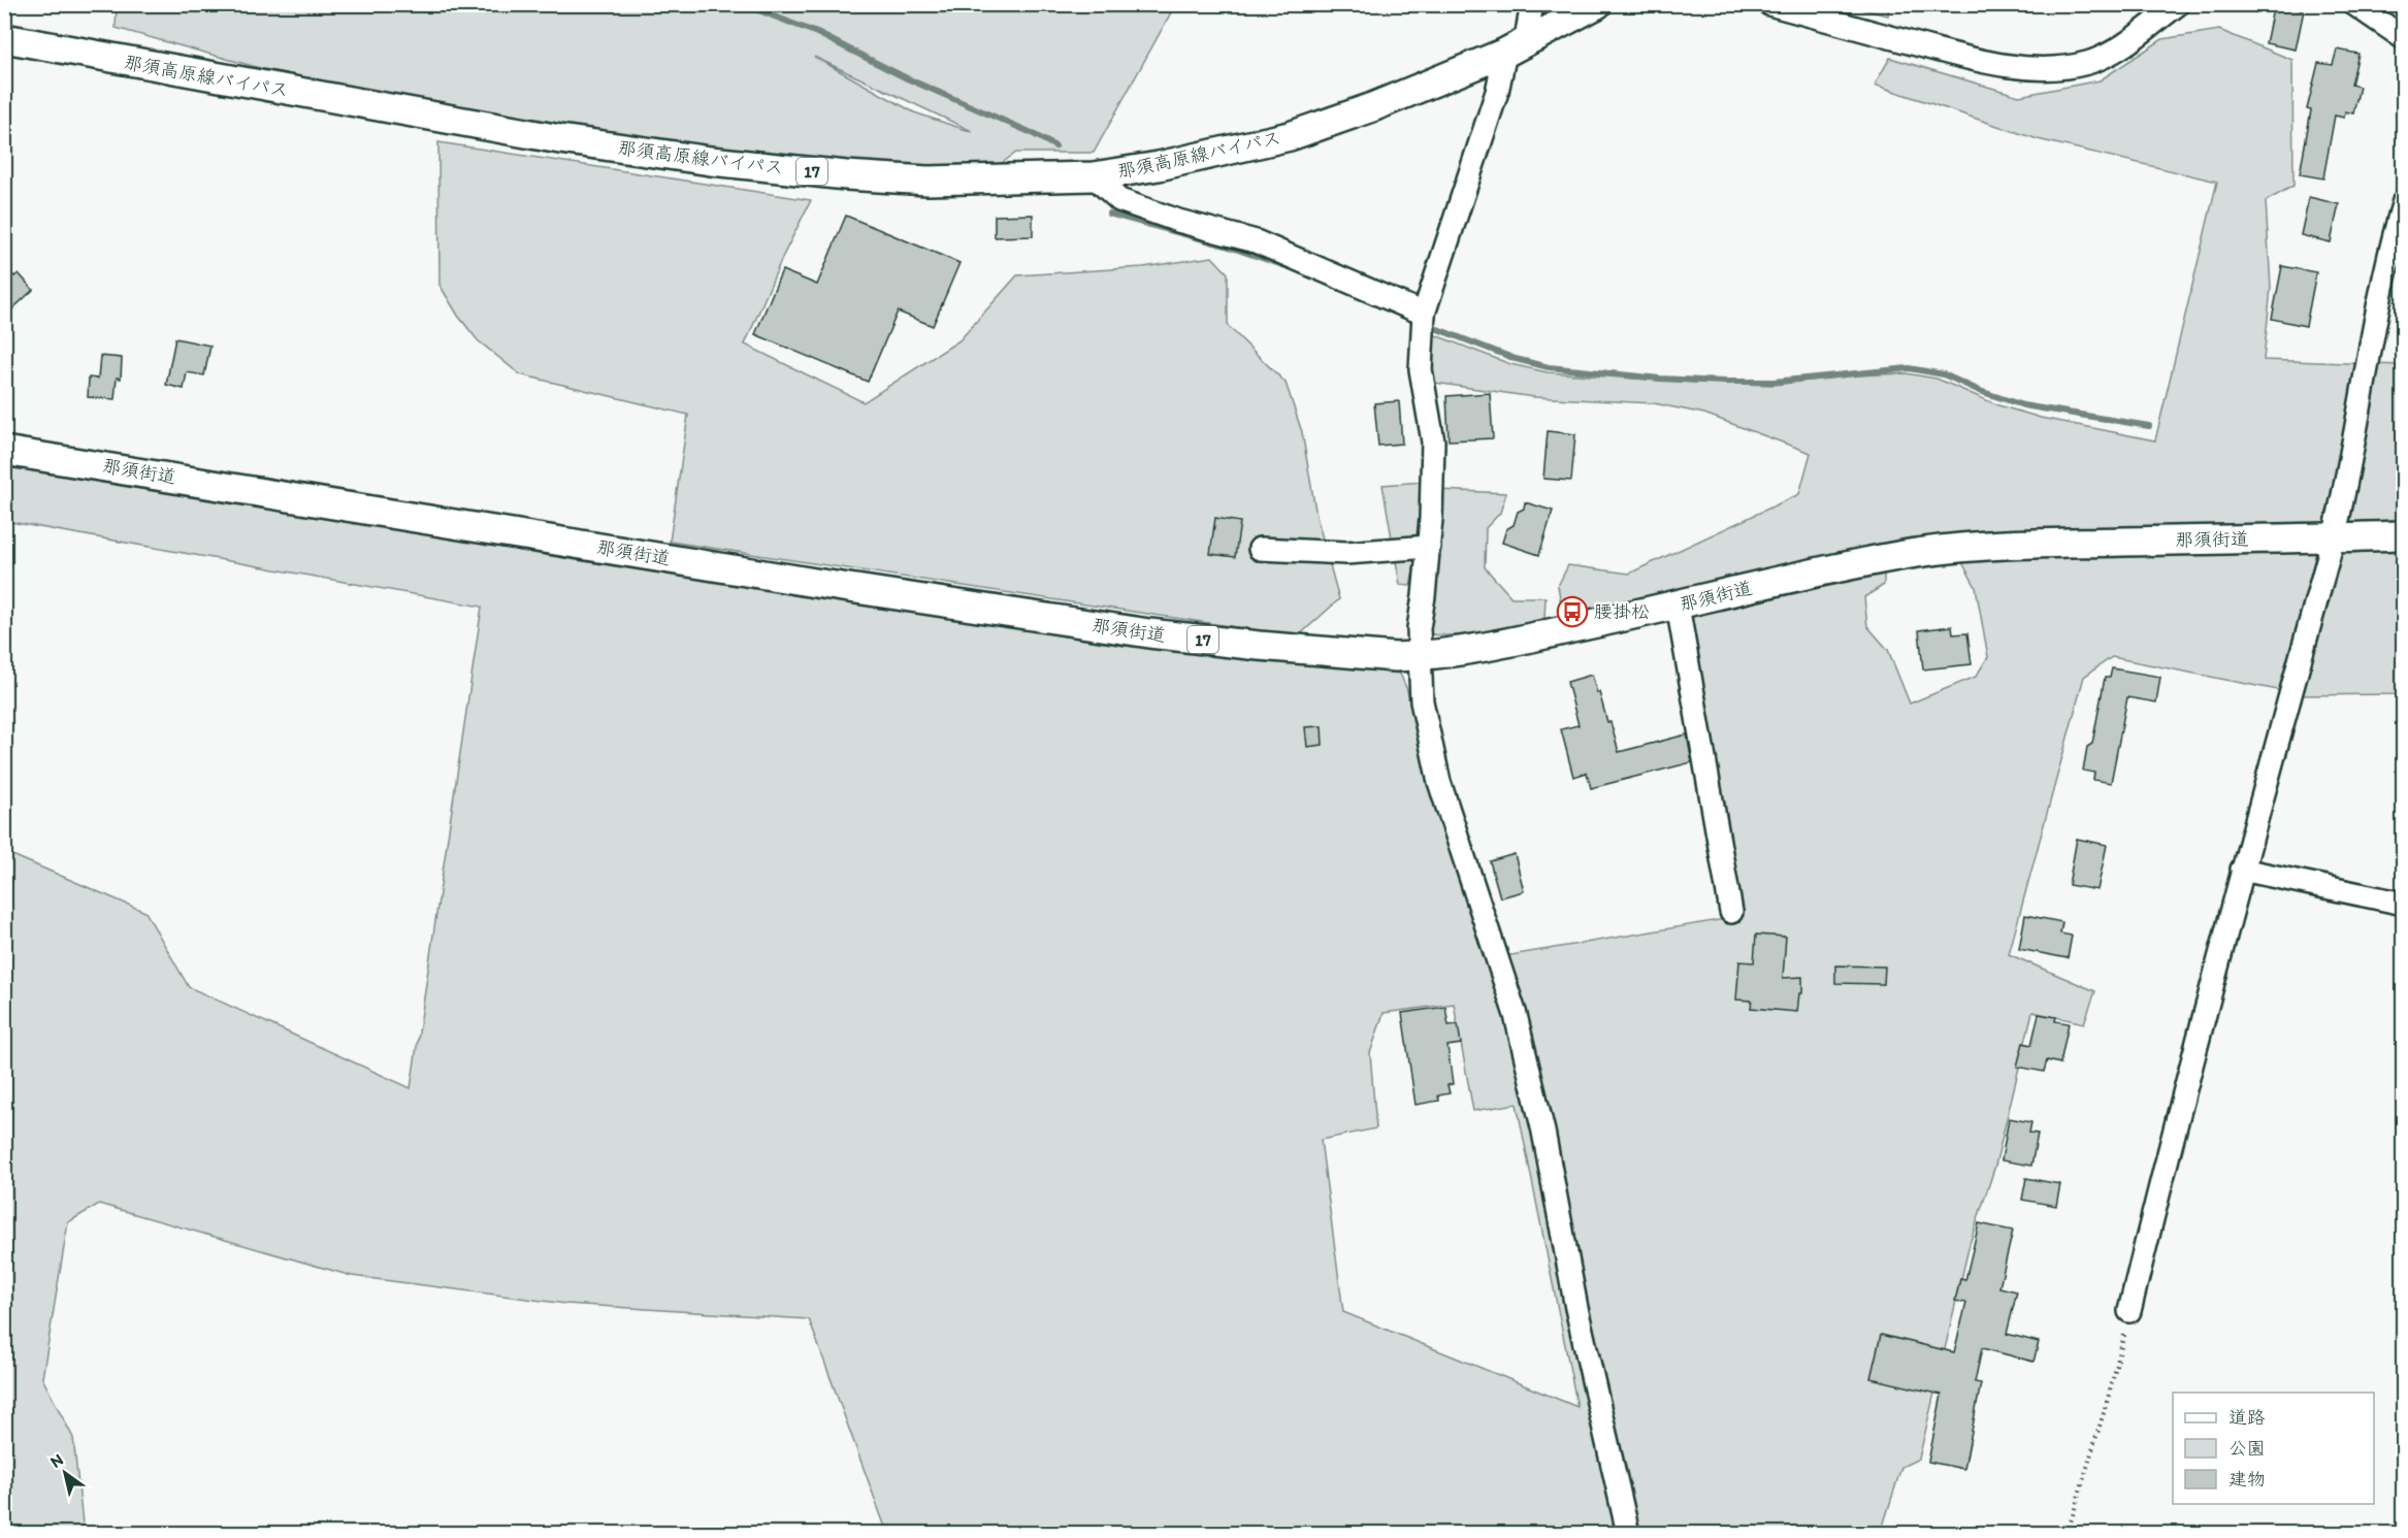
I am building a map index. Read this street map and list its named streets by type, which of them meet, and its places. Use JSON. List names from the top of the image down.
{
  "streets": {
    "main road": ["那須高原線バイパス", "17", "那須街道"]
  },
  "places": {
    "bus stop": ["腰掛松"]
  },
  "legend": ["道路", "公園", "建物"],
  "north": "top left"
}
